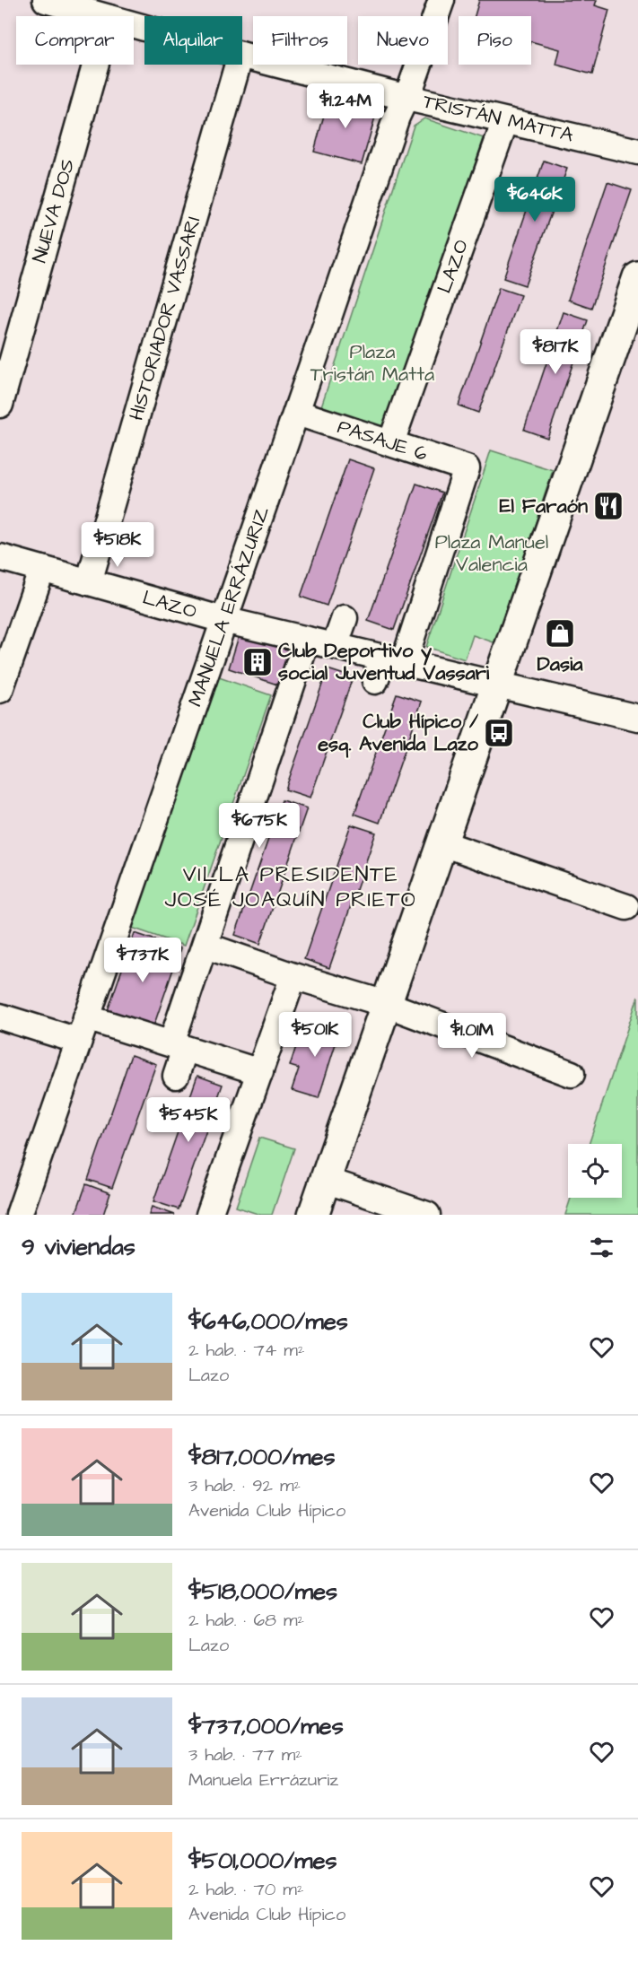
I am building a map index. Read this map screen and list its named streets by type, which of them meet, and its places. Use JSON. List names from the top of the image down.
{
  "streets": {
    "street": [
      "TRISTÁN MATTA",
      "NUEVA DOS",
      "LAZO",
      "HISTORIADOR VASSARI",
      "PASAJE 6",
      "MANUELA ERRÁZURIZ"
    ]
  },
  "crossings": [
    ["TRISTÁN MATTA", "LAZO"],
    ["TRISTÁN MATTA", "MANUELA ERRÁZURIZ"],
    ["LAZO", "HISTORIADOR VASSARI"],
    ["LAZO", "PASAJE 6"],
    ["LAZO", "MANUELA ERRÁZURIZ"],
    ["PASAJE 6", "MANUELA ERRÁZURIZ"]
  ],
  "districts": ["VILLA PRESIDENTE JOSÉ JOAQUÍN PRIETO"],
  "parks": ["Plaza Tristán Matta", "Plaza Manuel Valencia"],
  "places": {
    "restaurant": ["El Faraón"],
    "shop": ["Dasia"],
    "building": ["Club Deportivo y social Juventud Vassari"],
    "bus stop": ["Club Hípico / esq. Avenida Lazo"]
  },
  "page": {
    "chip": [
      "Comprar",
      "Alquilar",
      "Filtros",
      "Nuevo",
      "Piso"
    ],
    "price": [
      "$1.24M",
      "$646K",
      "$817K",
      "$518K",
      "$675K",
      "$737K",
      "$501K",
      "$1.01M",
      "$545K"
    ],
    "heading": "9 viviendas",
    "list": [
      {
        "name": "$646,000/mes",
        "note": "2 hab. · 74 m² · Lazo"
      },
      {
        "name": "$817,000/mes",
        "note": "3 hab. · 92 m² · Avenida Club Hípico"
      },
      {
        "name": "$518,000/mes",
        "note": "2 hab. · 68 m² · Lazo"
      },
      {
        "name": "$737,000/mes",
        "note": "3 hab. · 77 m² · Manuela Errázuriz"
      },
      {
        "name": "$501,000/mes",
        "note": "2 hab. · 70 m² · Avenida Club Hípico"
      }
    ]
  }
}
